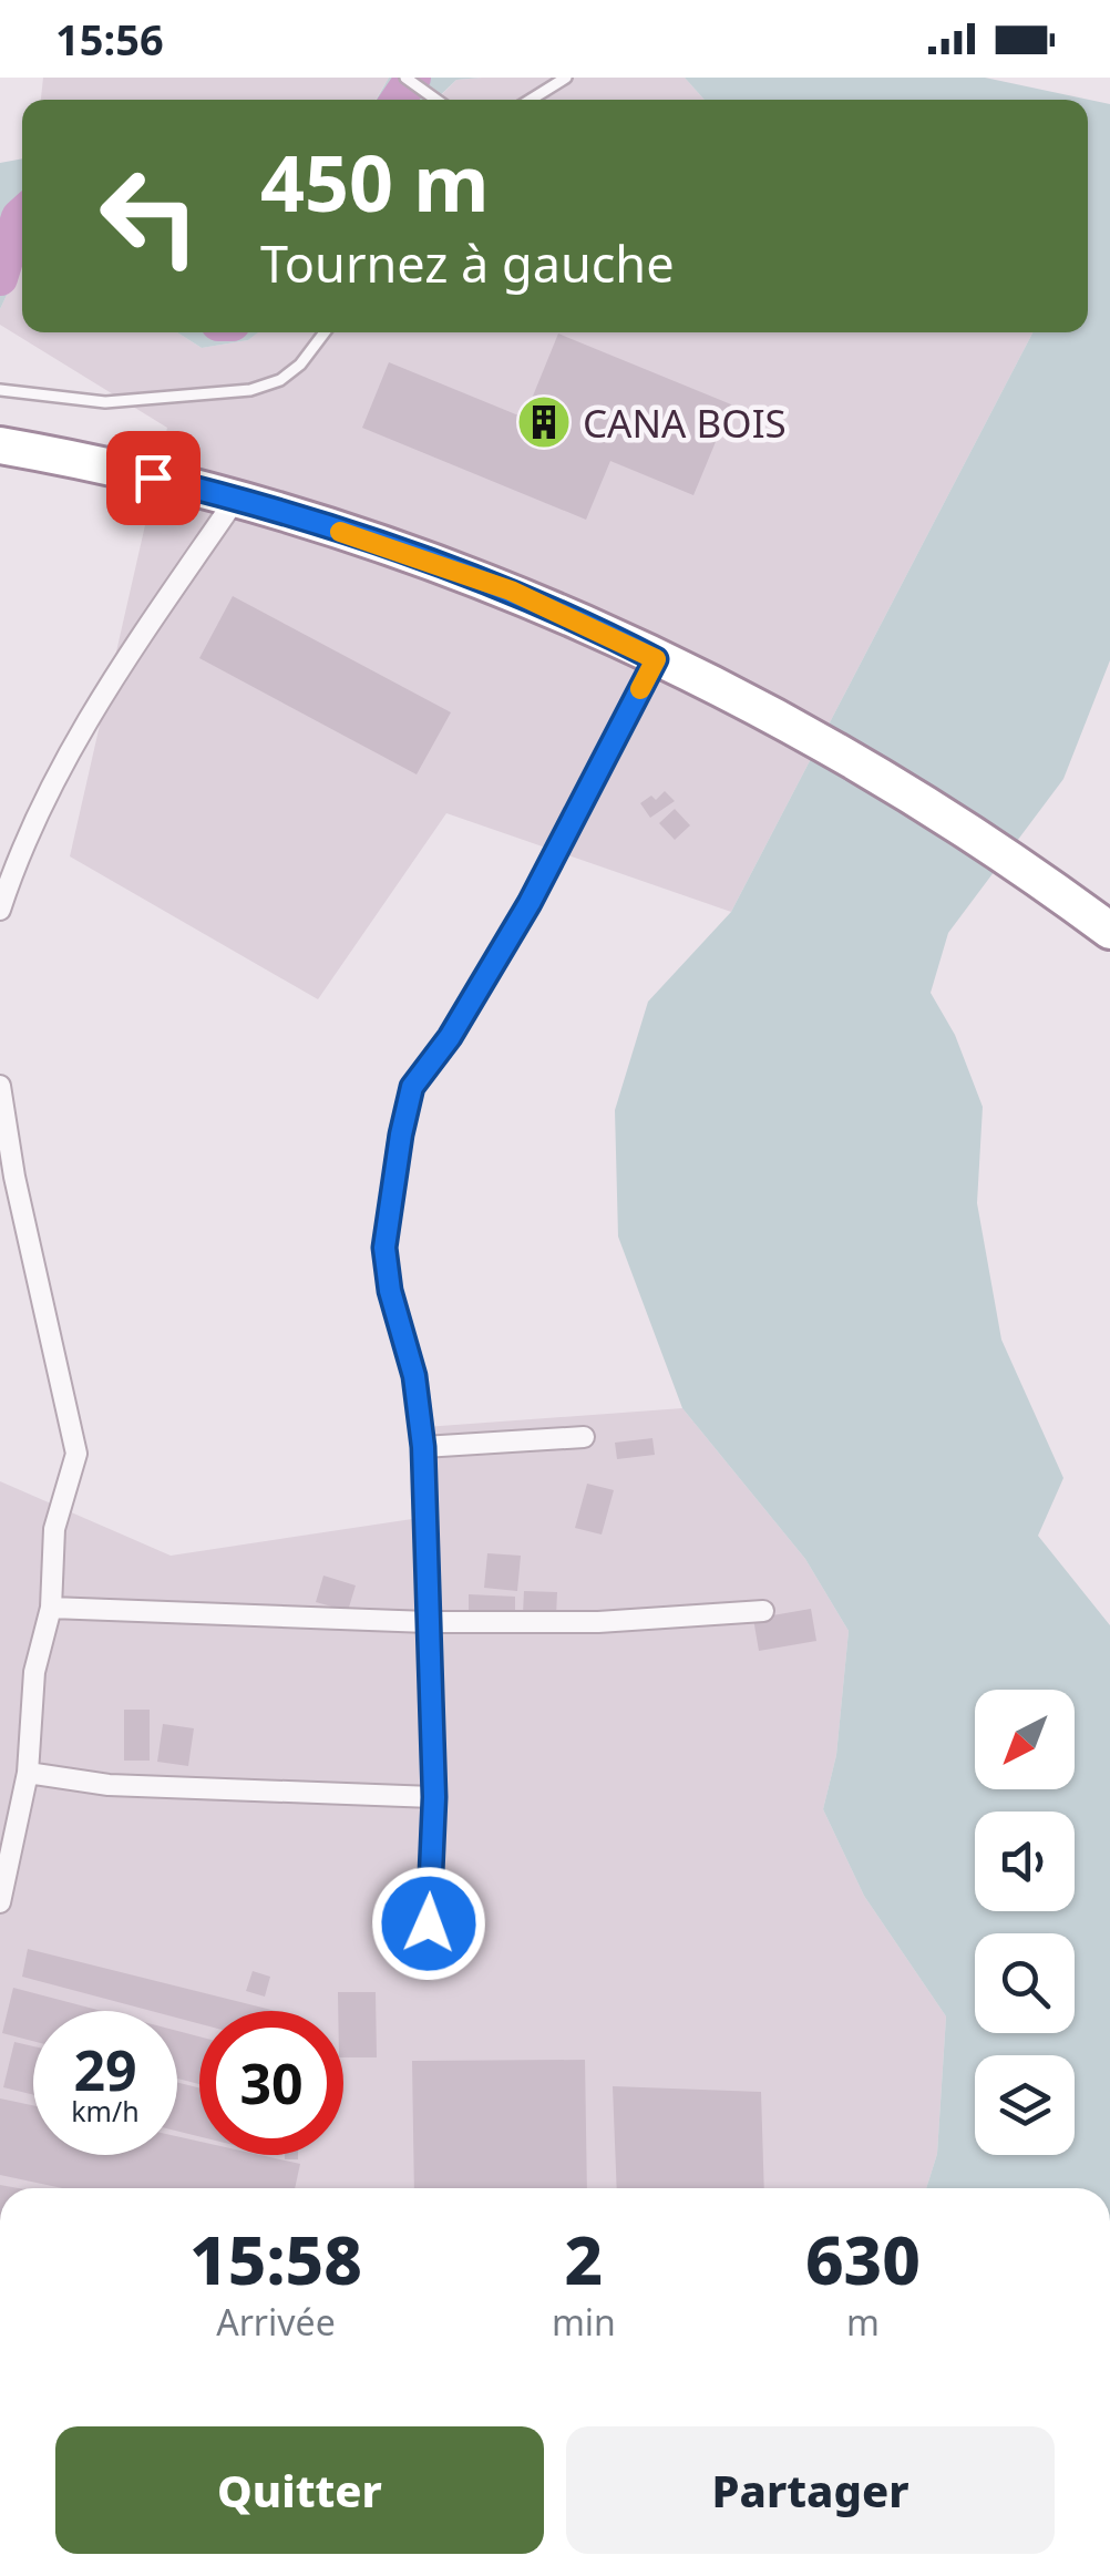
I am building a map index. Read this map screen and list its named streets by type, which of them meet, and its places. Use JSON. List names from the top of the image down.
{
  "places": {
    "building": ["CANA BOIS"]
  },
  "north": "bottom left",
  "page": {
    "status": "15:56",
    "turn": ["450 m", "Tournez à gauche"],
    "speed": "29 km/h",
    "limit": "30",
    "eta": [
      "15:58",
      "Arrivée",
      "2",
      "min",
      "630",
      "m"
    ],
    "buttons": ["Quitter", "Partager"]
  }
}
